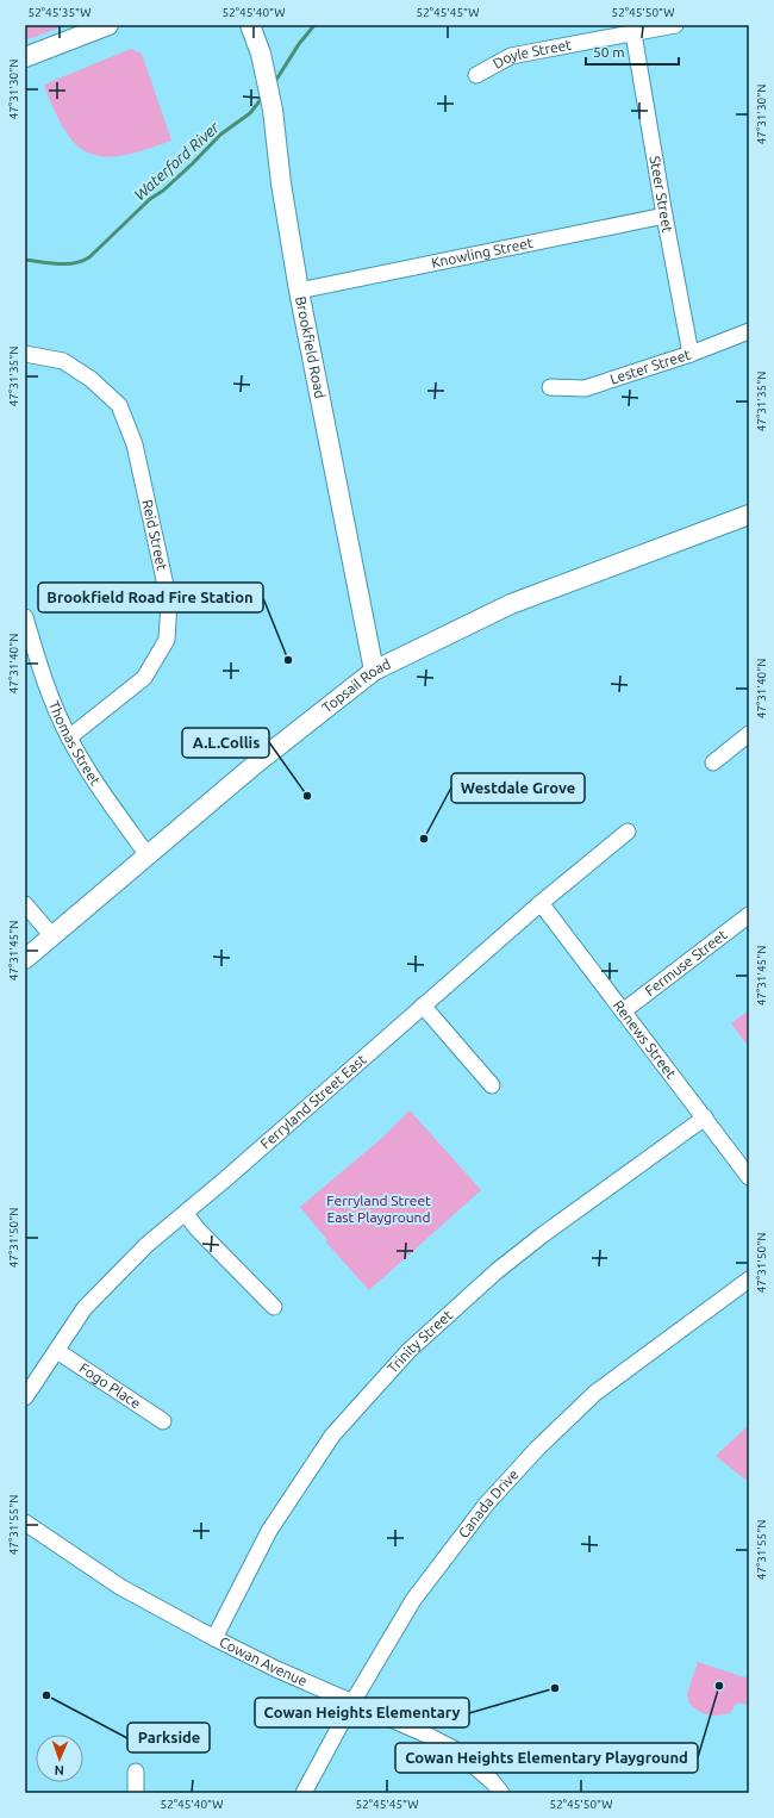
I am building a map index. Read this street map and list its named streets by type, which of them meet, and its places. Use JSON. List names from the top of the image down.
{
  "streets": {
    "main road": ["Brookfield Road", "Topsail Road"],
    "street": [
      "Doyle Street",
      "Steer Street",
      "Knowling Street",
      "Lester Street",
      "Reid Street",
      "Thomas Street",
      "Fermuse Street",
      "Renews Street",
      "Ferryland Street East",
      "Trinity Street",
      "Fogo Place",
      "Canada Drive",
      "Cowan Avenue"
    ]
  },
  "crossings": [
    ["Doyle Street", "Steer Street"],
    ["Steer Street", "Knowling Street"],
    ["Steer Street", "Lester Street"],
    ["Knowling Street", "Brookfield Road"],
    ["Brookfield Road", "Topsail Road"],
    ["Reid Street", "Thomas Street"],
    ["Topsail Road", "Thomas Street"],
    ["Fermuse Street", "Renews Street"],
    ["Renews Street", "Ferryland Street East"],
    ["Renews Street", "Trinity Street"],
    ["Ferryland Street East", "Fogo Place"],
    ["Trinity Street", "Cowan Avenue"],
    ["Canada Drive", "Cowan Avenue"]
  ],
  "water": ["Waterford River"],
  "parks": ["Ferryland Street East Playground"],
  "places": [
    "Brookfield Road Fire Station",
    "A.L.Collis",
    "Westdale Grove",
    "Cowan Heights Elementary Playground",
    "Cowan Heights Elementary",
    "Parkside"
  ],
  "scale_bar": "50 m",
  "north": "bottom",
  "coordinates": [
    "52°45'35\"W",
    "52°45'40\"W",
    "52°45'45\"W",
    "52°45'50\"W",
    "47°31'30\"N",
    "47°31'35\"N",
    "47°31'40\"N",
    "47°31'45\"N",
    "47°31'50\"N",
    "47°31'55\"N"
  ]
}
